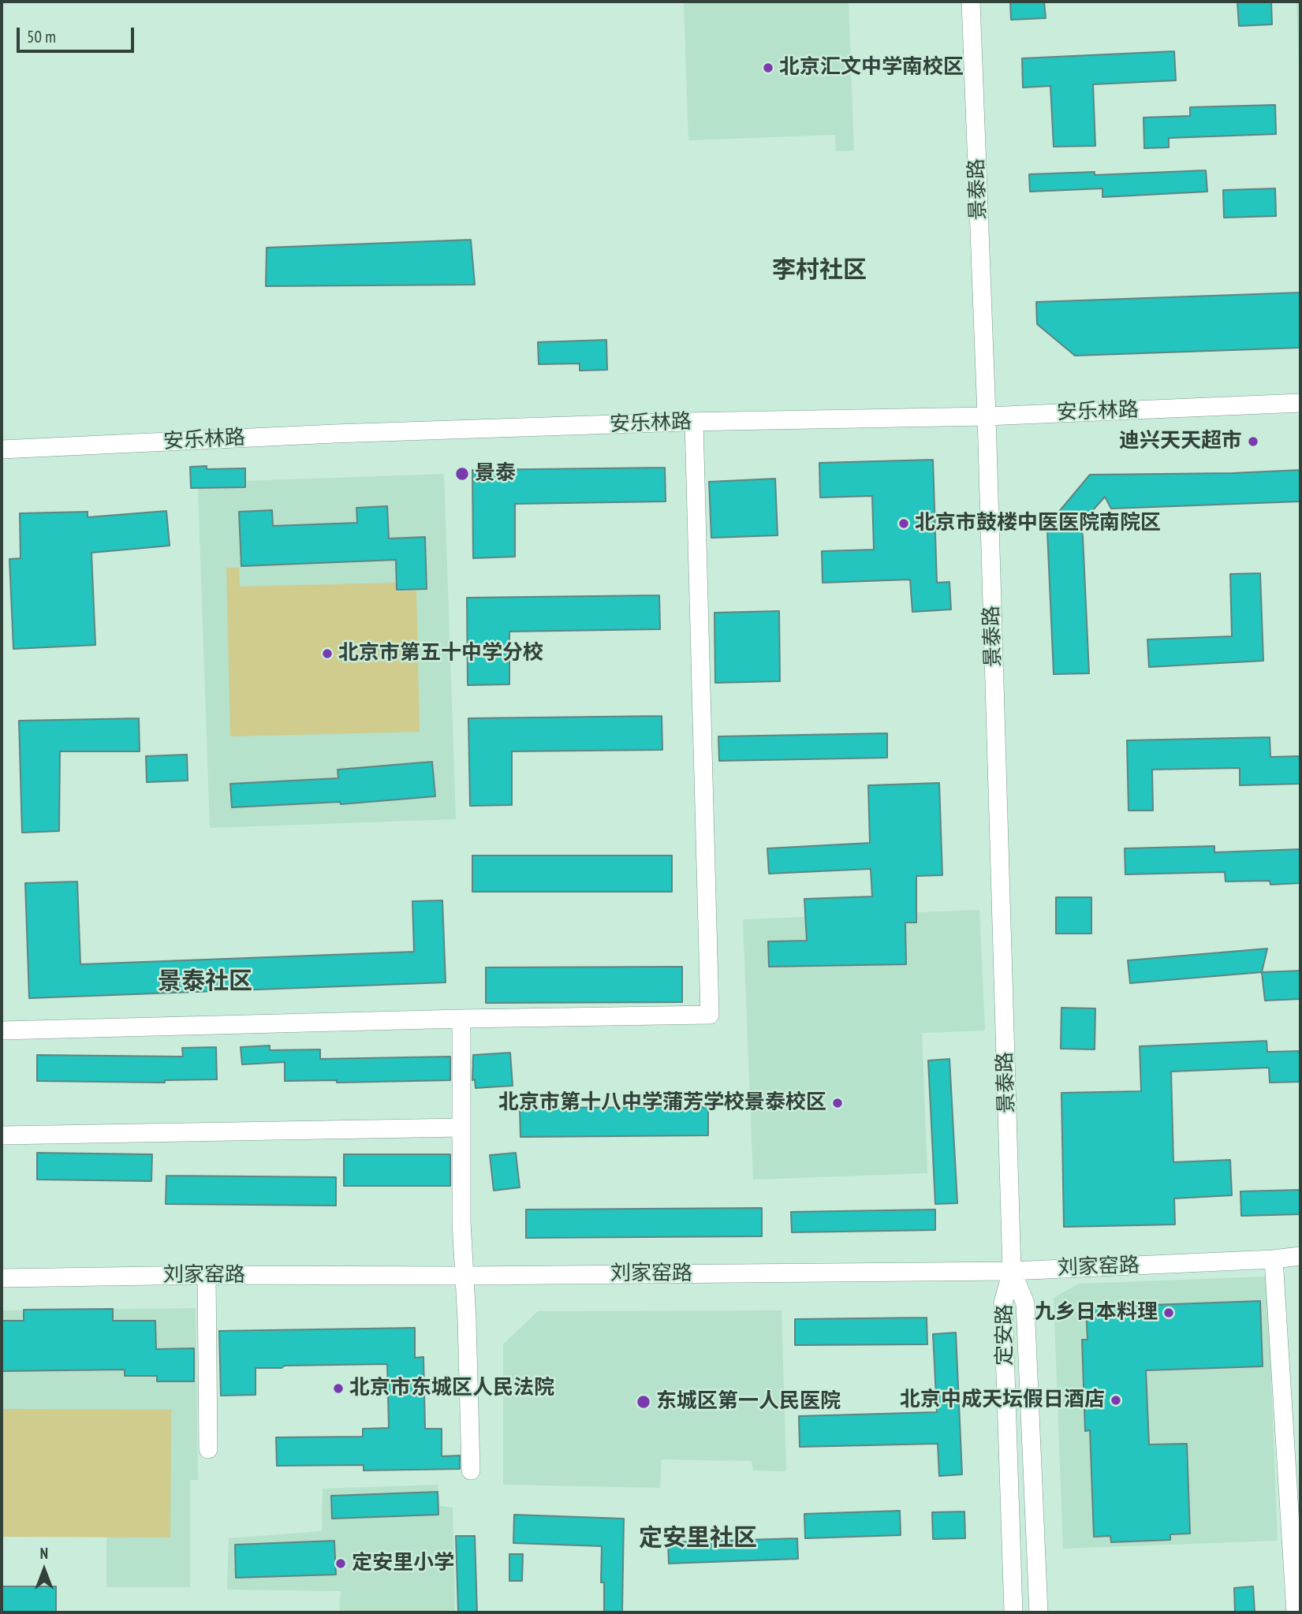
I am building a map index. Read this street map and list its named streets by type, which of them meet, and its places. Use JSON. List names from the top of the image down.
{
  "streets": {
    "street": [
      "景泰路",
      "安乐林路",
      "刘家窑路",
      "定安路"
    ]
  },
  "crossings": [
    ["景泰路", "安乐林路"],
    ["景泰路", "刘家窑路"],
    ["景泰路", "定安路"],
    ["刘家窑路", "定安路"]
  ],
  "districts": ["李村社区", "景泰社区", "定安里社区"],
  "places": [
    "北京汇文中学南校区",
    "迪兴天天超市",
    "景泰",
    "北京市鼓楼中医医院南院区",
    "北京市第五十中学分校",
    "北京市第十八中学蒲芳学校景泰校区",
    "九乡日本料理",
    "北京市东城区人民法院",
    "北京中成天坛假日酒店",
    "东城区第一人民医院",
    "定安里小学"
  ],
  "scale_bar": "50 m",
  "north": "top"
}
